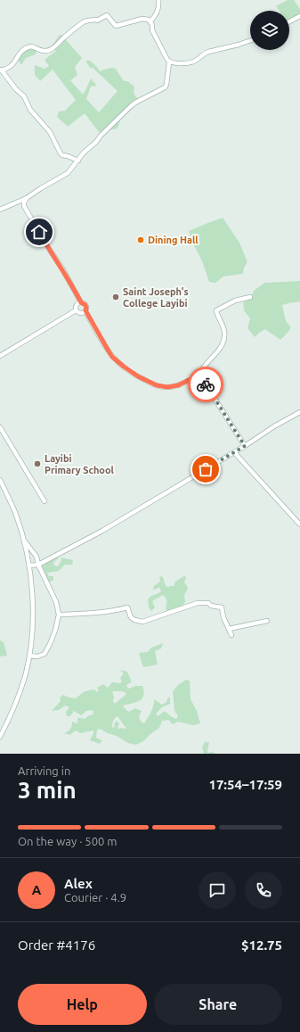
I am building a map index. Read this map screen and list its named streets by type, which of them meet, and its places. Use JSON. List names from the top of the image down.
{
  "places": ["Dining Hall", "Saint Joseph's College Layibi", "Layibi Primary School"],
  "page": {
    "heading": ["3 min", "Arriving in", "17:54–17:59"],
    "panel": [
      "Alex",
      "Courier · 4.9",
      "Order #4176",
      "$12.75"
    ],
    "bar": "On the way · 500 m",
    "round": "A",
    "buttons": ["Help", "Share"]
  }
}
